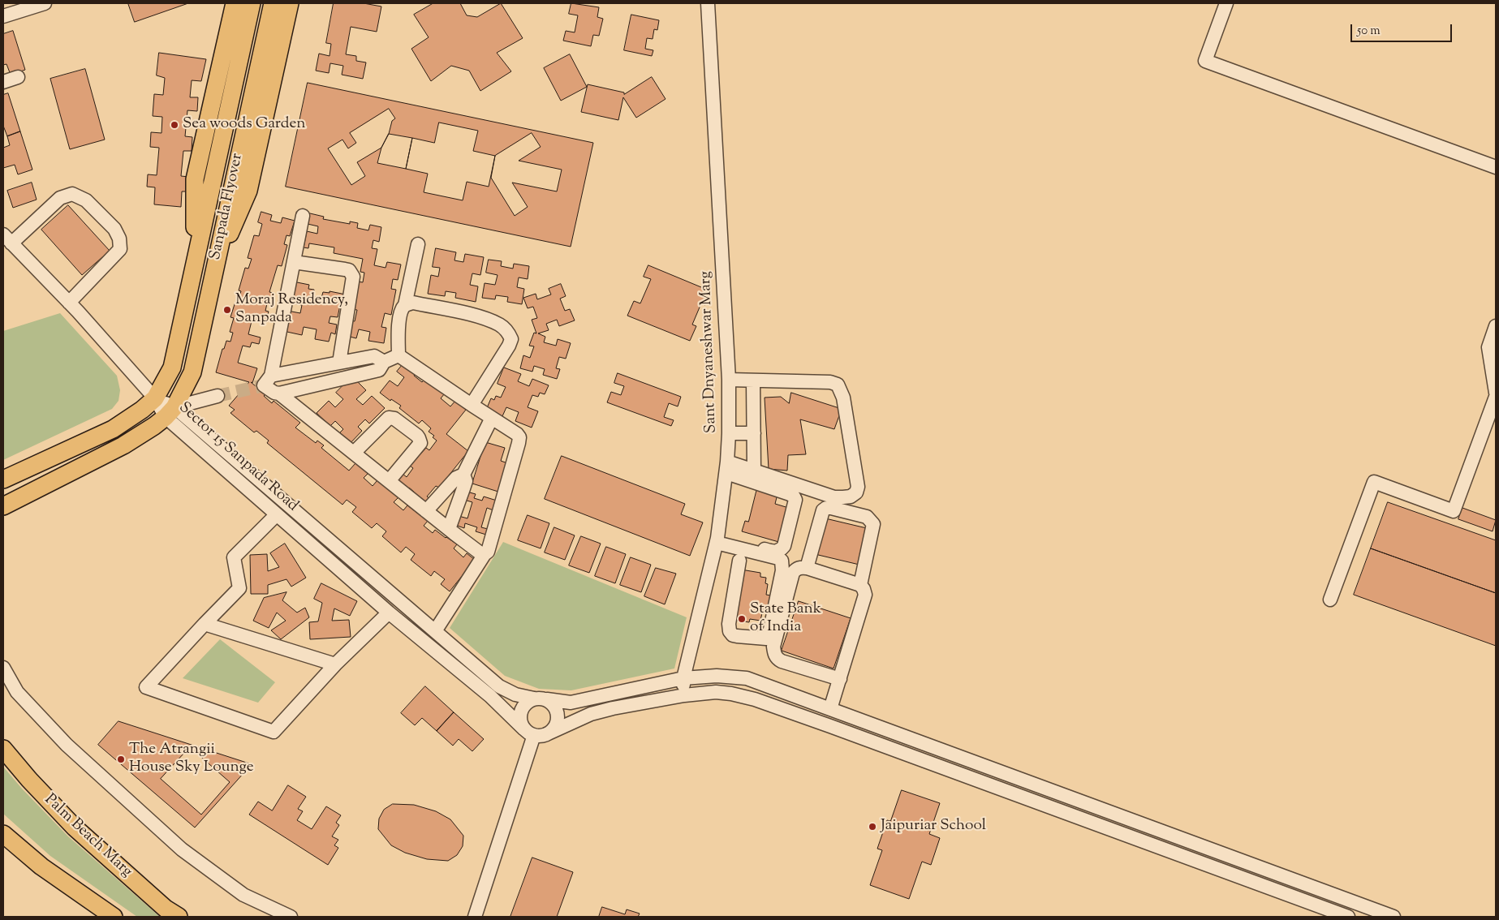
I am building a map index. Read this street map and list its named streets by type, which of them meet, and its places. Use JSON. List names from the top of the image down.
{
  "streets": {
    "main road": ["Sanpada Flyover", "Palm Beach Marg"],
    "street": ["Sant Dnyaneshwar Marg", "Sector 15 Sanpada Road"]
  },
  "crossings": [
    ["Sant Dnyaneshwar Marg", "Sector 15 Sanpada Road"]
  ],
  "places": [
    "Sea woods Garden",
    "Moraj Residency, Sanpada",
    "State Bank of India",
    "The Atrangii House Sky Lounge",
    "Jaipuriar School"
  ],
  "scale_bar": "50 m"
}
